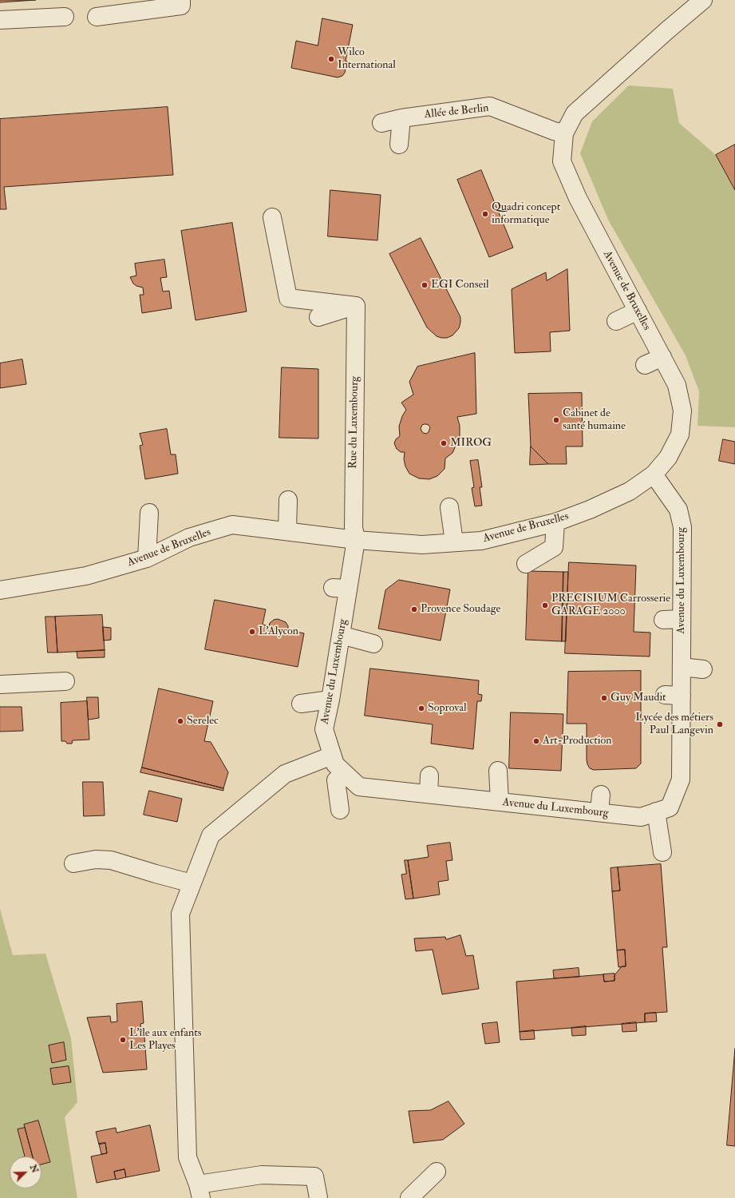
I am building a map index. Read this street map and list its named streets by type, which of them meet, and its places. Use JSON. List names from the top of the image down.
{
  "streets": {
    "street": [
      "Allée de Berlin",
      "Avenue de Bruxelles",
      "Rue du Luxembourg",
      "Avenue du Luxembourg"
    ]
  },
  "crossings": [
    ["Allée de Berlin", "Avenue de Bruxelles"],
    ["Avenue de Bruxelles", "Rue du Luxembourg"],
    ["Avenue de Bruxelles", "Avenue du Luxembourg"],
    ["Rue du Luxembourg", "Avenue du Luxembourg"]
  ],
  "places": [
    "Wilco International",
    "Quadri concept informatique",
    "EGI Conseil",
    "Cabinet de santé humaine",
    "MIROG",
    "PRECISIUM Carrosserie GARAGE 2000",
    "Provence Soudage",
    "L'Alycon",
    "Guy Maudit",
    "Soproval",
    "Serelec",
    "Lycée des métiers Paul Langevin",
    "Art-Production",
    "L'île aux enfants Les Playes"
  ],
  "north": "top right"
}
